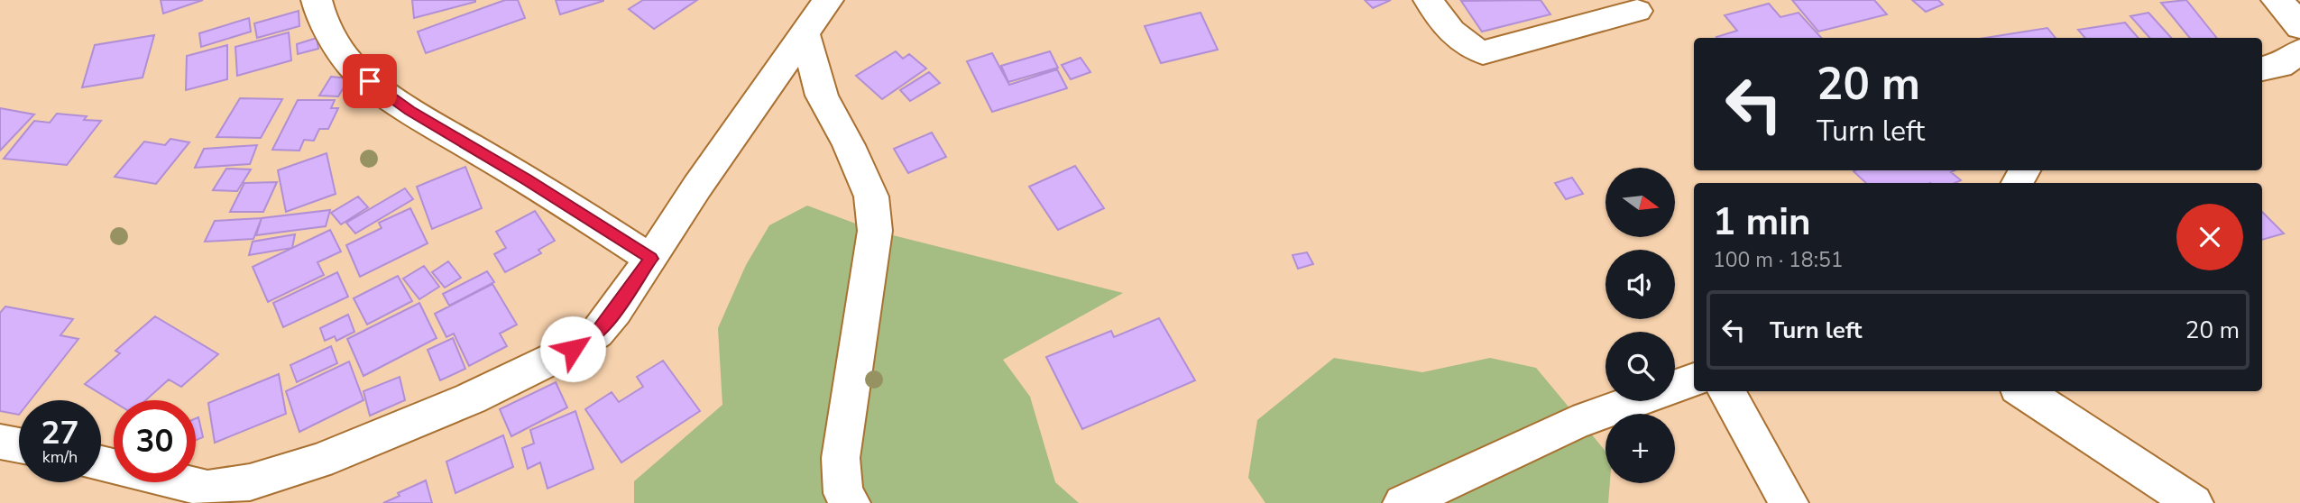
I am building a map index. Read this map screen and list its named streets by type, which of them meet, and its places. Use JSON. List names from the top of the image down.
{
  "north": "right",
  "page": {
    "turn": ["20 m", "Turn left"],
    "map_buttons": "+",
    "heading": ["1 min", "100 m · 18:51"],
    "list": [
      {
        "name": "Turn left",
        "value": "20 m"
      }
    ],
    "speed": "27 km/h",
    "limit": "30"
  }
}
